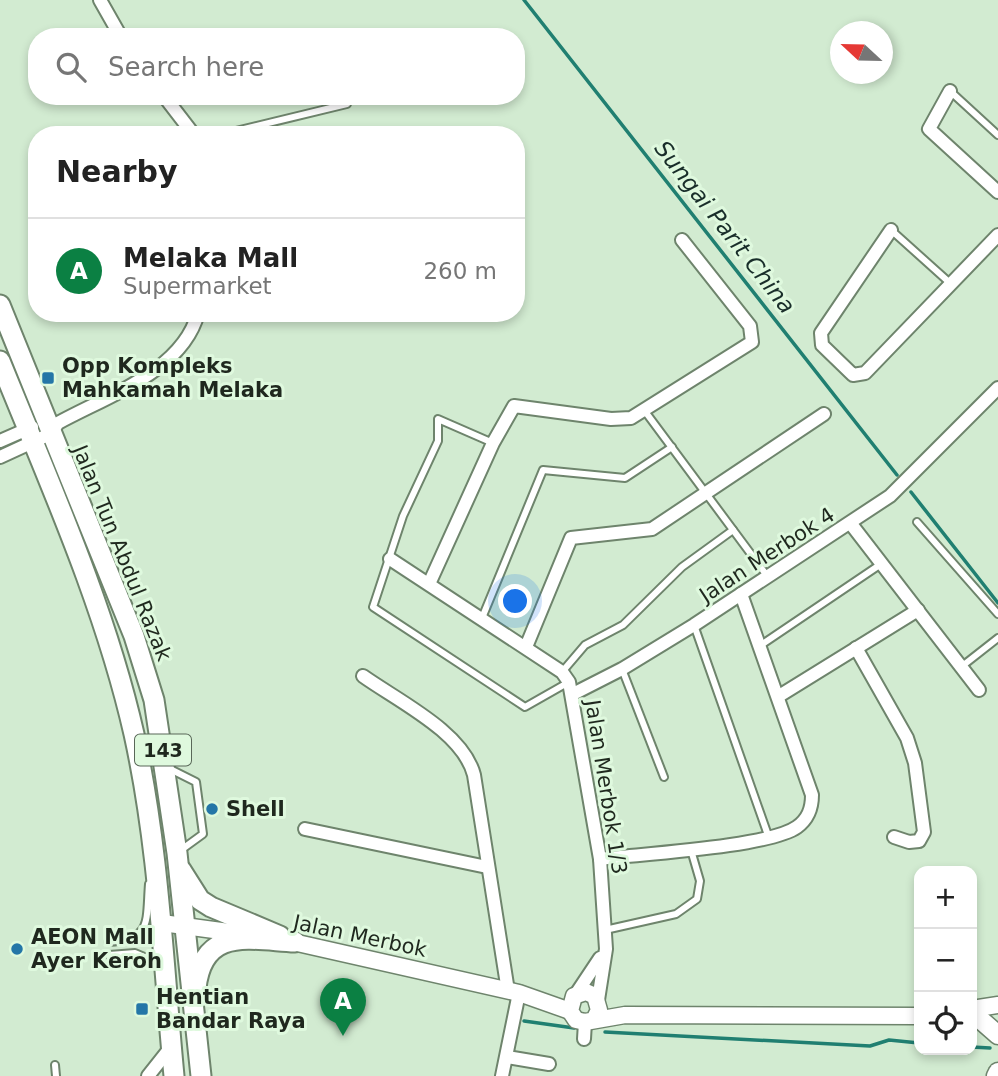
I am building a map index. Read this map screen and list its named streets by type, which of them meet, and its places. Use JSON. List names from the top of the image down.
{
  "streets": {
    "highway": ["Jalan Tun Abdul Razak", "143"],
    "street": ["Jalan Merbok 4", "Jalan Merbok 1/3", "Jalan Merbok"]
  },
  "crossings": [
    ["Jalan Tun Abdul Razak", "Jalan Merbok"],
    ["Jalan Merbok 4", "Jalan Merbok 1/3"]
  ],
  "water": ["Sungai Parit China"],
  "places": {
    "transit": ["Opp Kompleks Mahkamah Melaka", "Hentian Bandar Raya"],
    "other": ["Shell", "AEON Mall Ayer Keroh"]
  },
  "north": "left",
  "page": {
    "search": "Search here",
    "heading": "Nearby",
    "list": [
      {
        "mark": "A",
        "name": "Melaka Mall",
        "note": "Supermarket",
        "value": "260 m"
      }
    ],
    "map_buttons": ["+", "−"],
    "pins": "A"
  }
}
